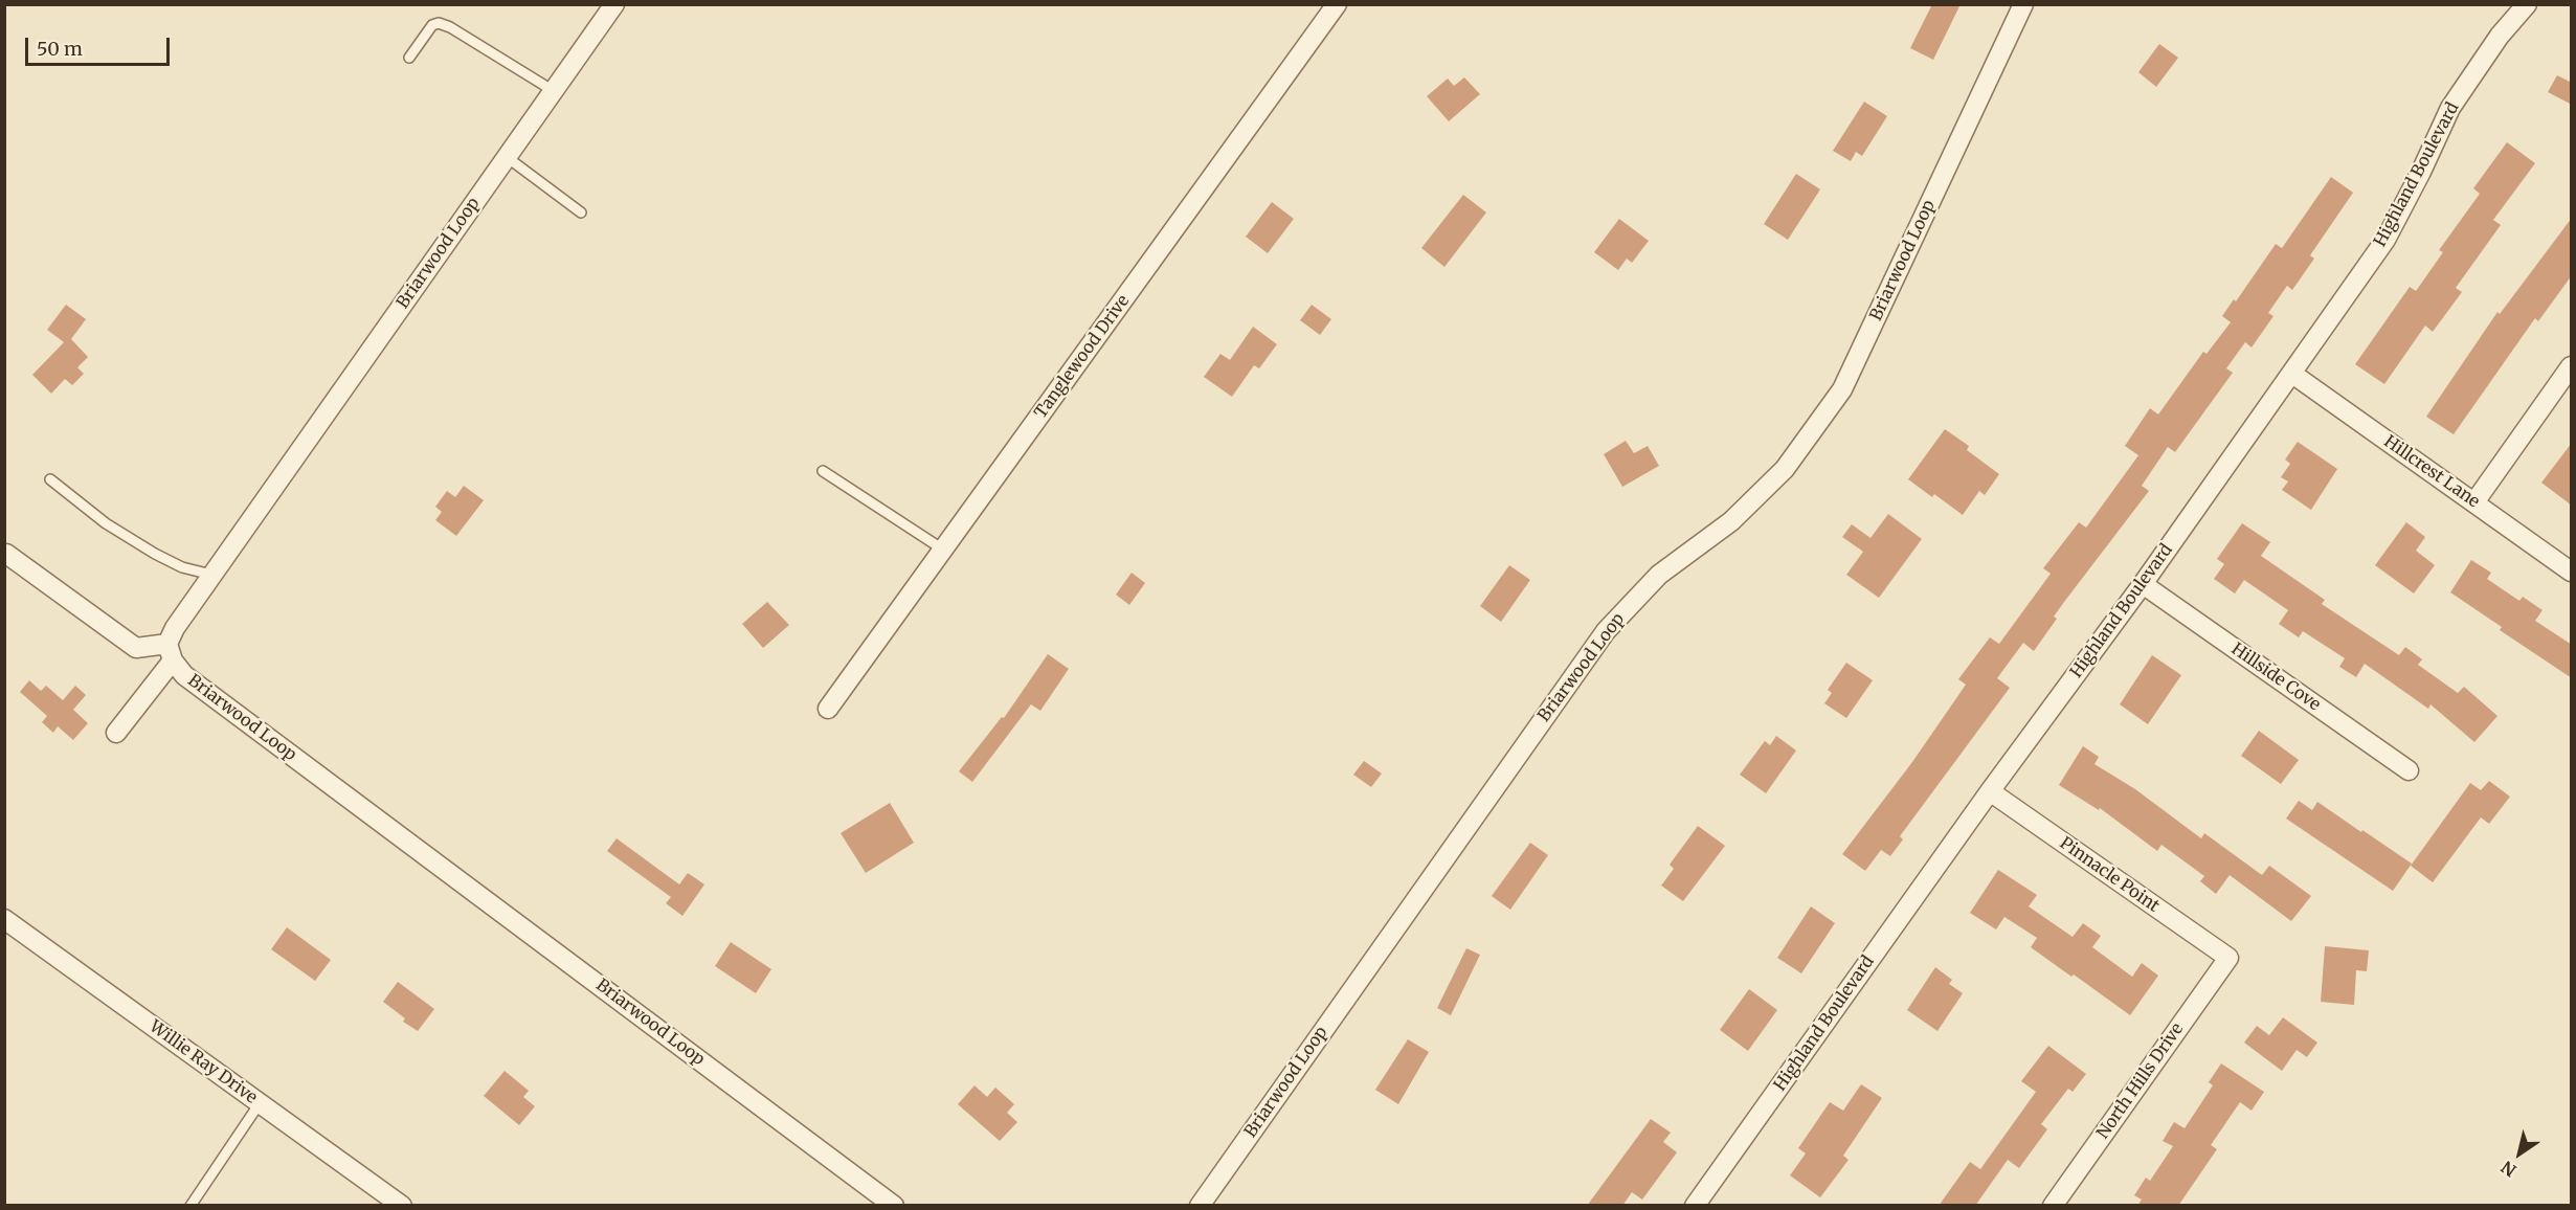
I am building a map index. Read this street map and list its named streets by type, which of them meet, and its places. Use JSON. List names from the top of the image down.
{
  "streets": {
    "street": [
      "Highland Boulevard",
      "Briarwood Loop",
      "Tanglewood Drive",
      "Hillcrest Lane",
      "Hillside Cove",
      "Pinnacle Point",
      "Willie Ray Drive",
      "North Hills Drive"
    ]
  },
  "crossings": [
    ["Highland Boulevard", "Hillcrest Lane"],
    ["Highland Boulevard", "Hillside Cove"],
    ["Highland Boulevard", "Pinnacle Point"],
    ["Pinnacle Point", "North Hills Drive"]
  ],
  "scale_bar": "50 m",
  "north": "bottom left"
}
